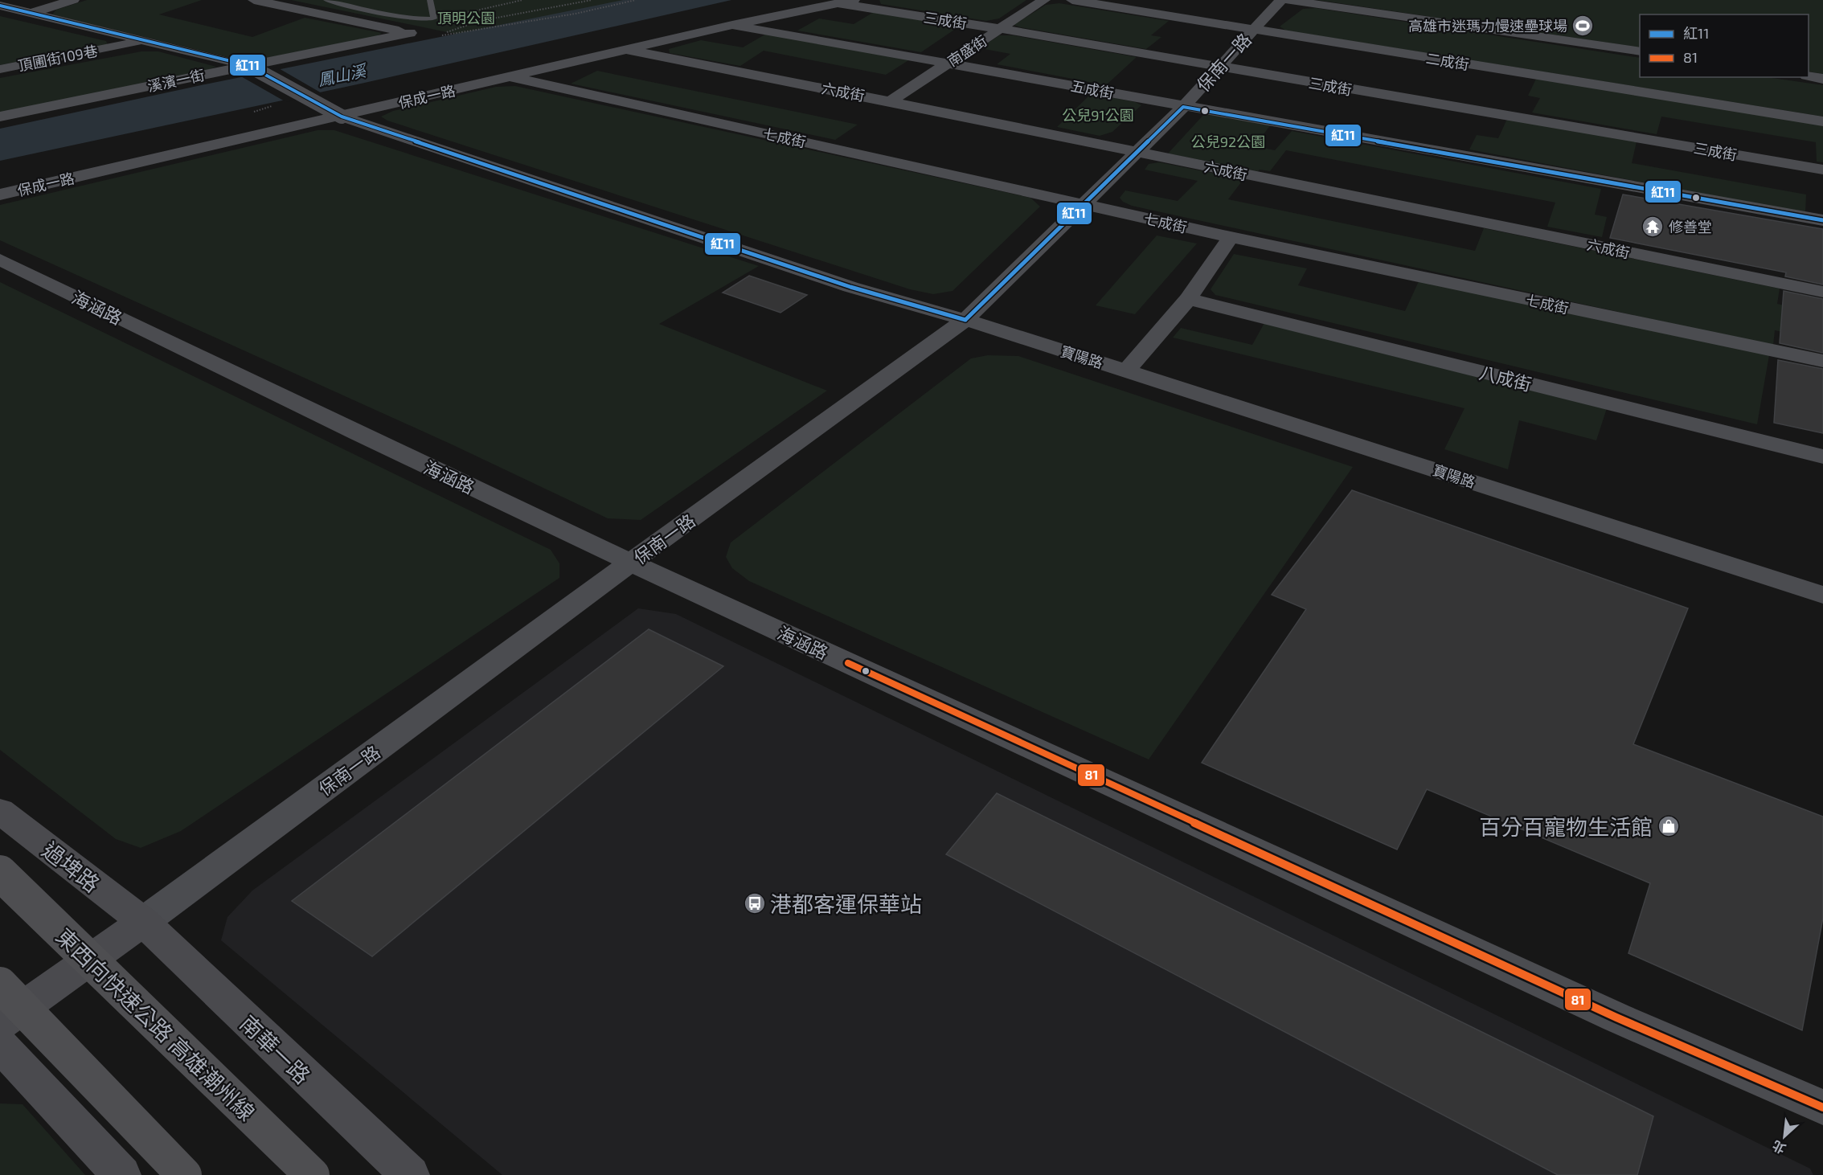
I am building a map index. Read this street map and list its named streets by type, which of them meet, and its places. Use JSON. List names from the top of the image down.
{
  "streets": {
    "highway": ["東西向快速公路 高雄潮州線"],
    "main road": ["保南一路", "過埤路", "南華一路"],
    "street": [
      "三成街",
      "南盛街",
      "頂圃街109巷",
      "二成街",
      "溪濱一街",
      "五成街",
      "六成街",
      "保成一路",
      "七成街",
      "海涵路",
      "寶陽路",
      "八成街"
    ]
  },
  "crossings": [
    ["三成街", "南盛街"],
    ["三成街", "保南一路"],
    ["三成街", "保成一路"],
    ["南盛街", "五成街"],
    ["南盛街", "六成街"],
    ["二成街", "保南一路"],
    ["保南一路", "五成街"],
    ["保南一路", "六成街"],
    ["保南一路", "七成街"],
    ["保南一路", "海涵路"],
    ["保南一路", "寶陽路"],
    ["保南一路", "過埤路"],
    ["保南一路", "南華一路"],
    ["溪濱一街", "寶陽路"],
    ["五成街", "保成一路"],
    ["六成街", "保成一路"],
    ["保成一路", "七成街"],
    ["保成一路", "寶陽路"],
    ["過埤路", "南華一路"]
  ],
  "water": ["鳳山溪"],
  "parks": ["頂明公園", "公兒91公園", "公兒92公園"],
  "places": {
    "sports": ["高雄市迷瑪力慢速壘球場"],
    "temple": ["修善堂"],
    "shop": ["百分百寵物生活館"],
    "bus stop": ["港都客運保華站"]
  },
  "lines": ["transit line 紅11", "transit line 81"],
  "legend": ["紅11", "81"],
  "north": "bottom left"
}
